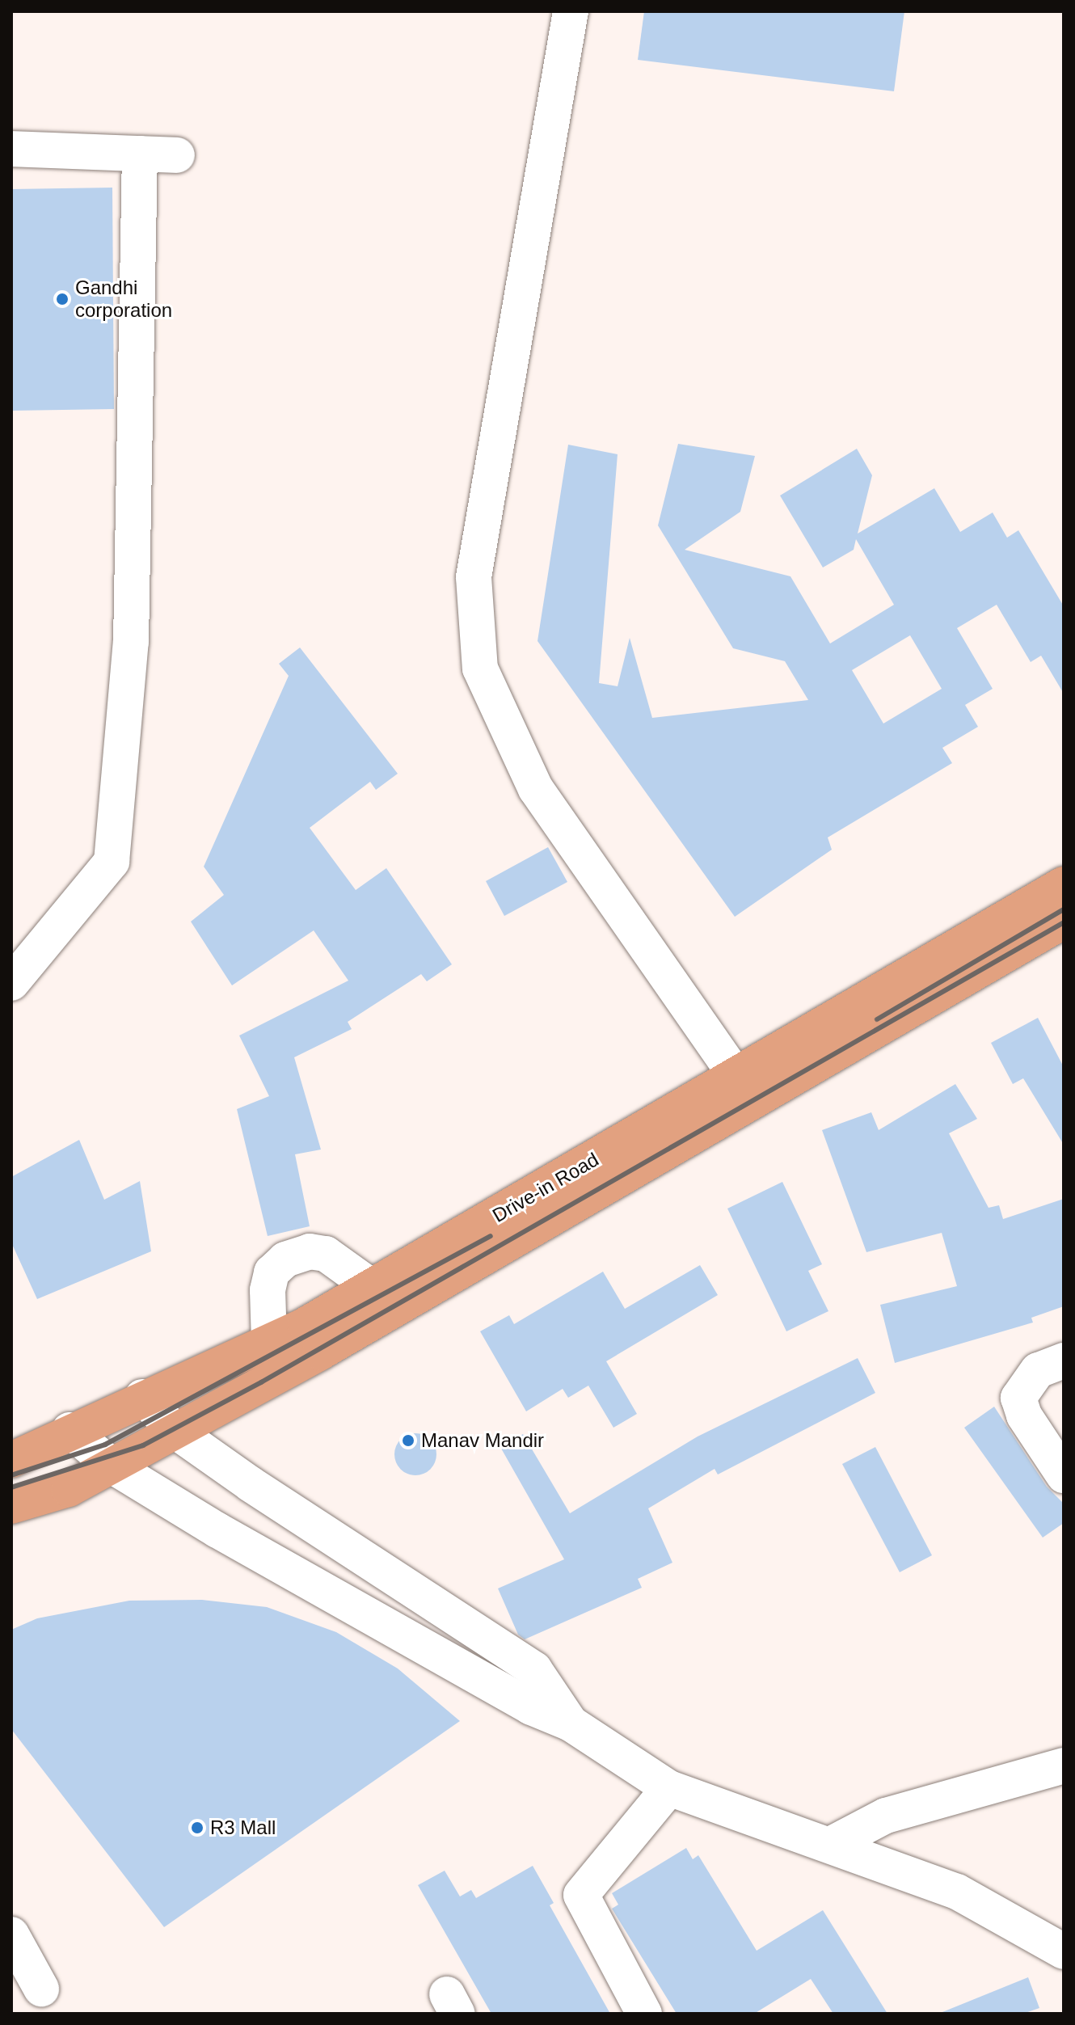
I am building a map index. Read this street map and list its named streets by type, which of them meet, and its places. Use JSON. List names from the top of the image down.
{
  "streets": {
    "main road": ["Drive-in Road"]
  },
  "places": ["Gandhi corporation", "Manav Mandir", "R3 Mall"]
}
